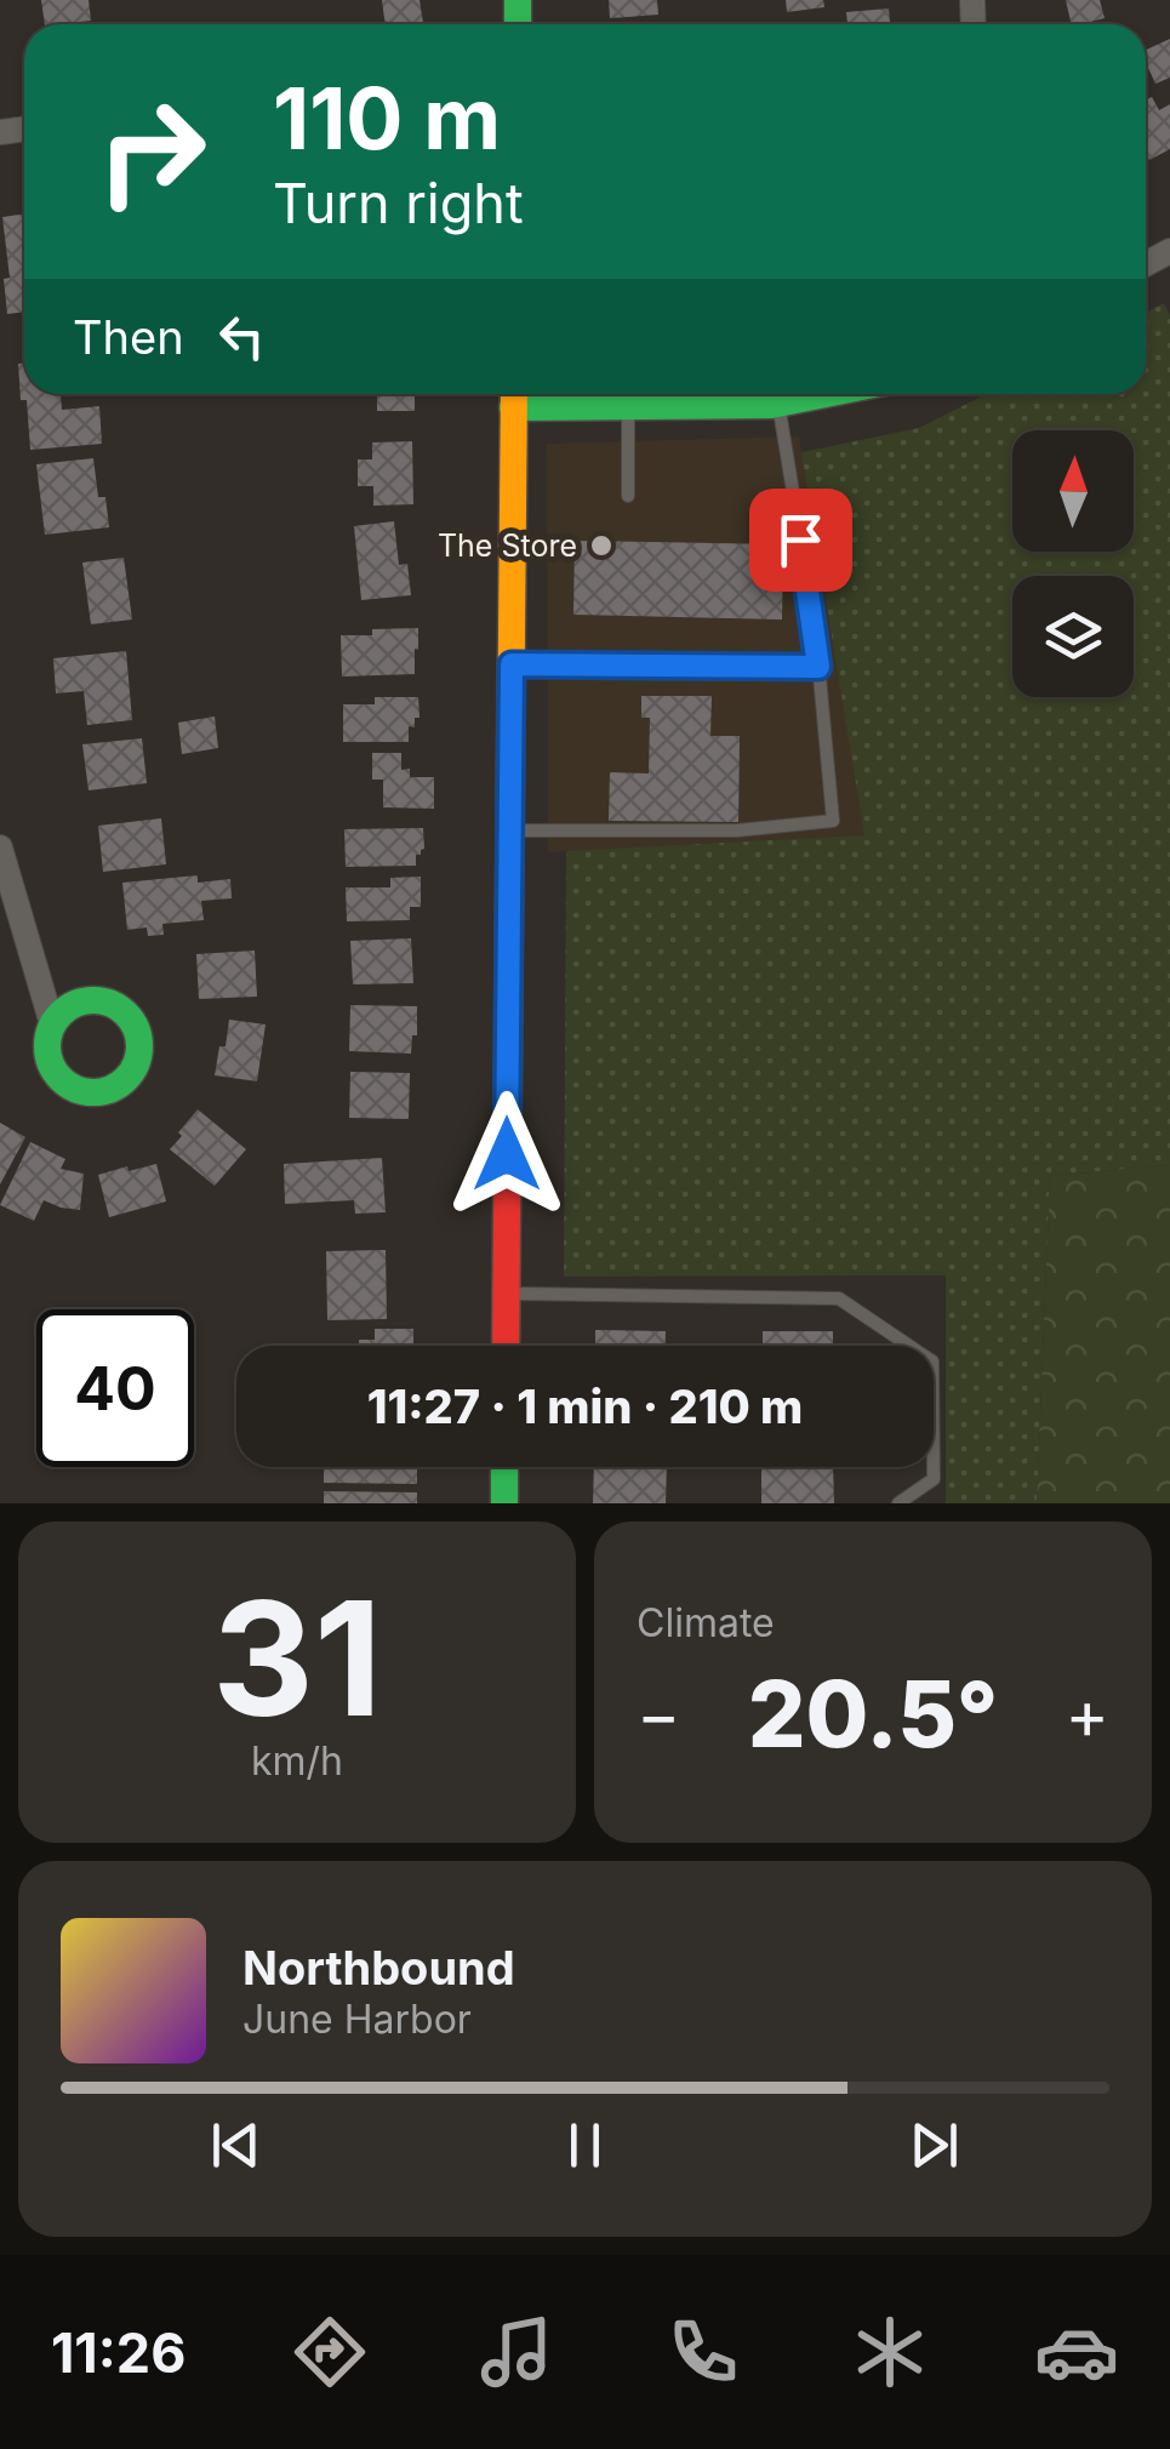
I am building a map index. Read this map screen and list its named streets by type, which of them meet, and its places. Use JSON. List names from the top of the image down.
{
  "places": ["The Store"],
  "north": "top",
  "page": {
    "turn": ["110 m", "Turn right"],
    "then": "Then",
    "limit": "40",
    "trip": "11:27 · 1 min · 210 m",
    "tile": [
      ["31", "km/h"],
      "Climate"
    ],
    "heat": ["−", "20.5°", "+"],
    "song": ["Northbound", "June Harbor"],
    "tabs": "11:26"
  }
}
